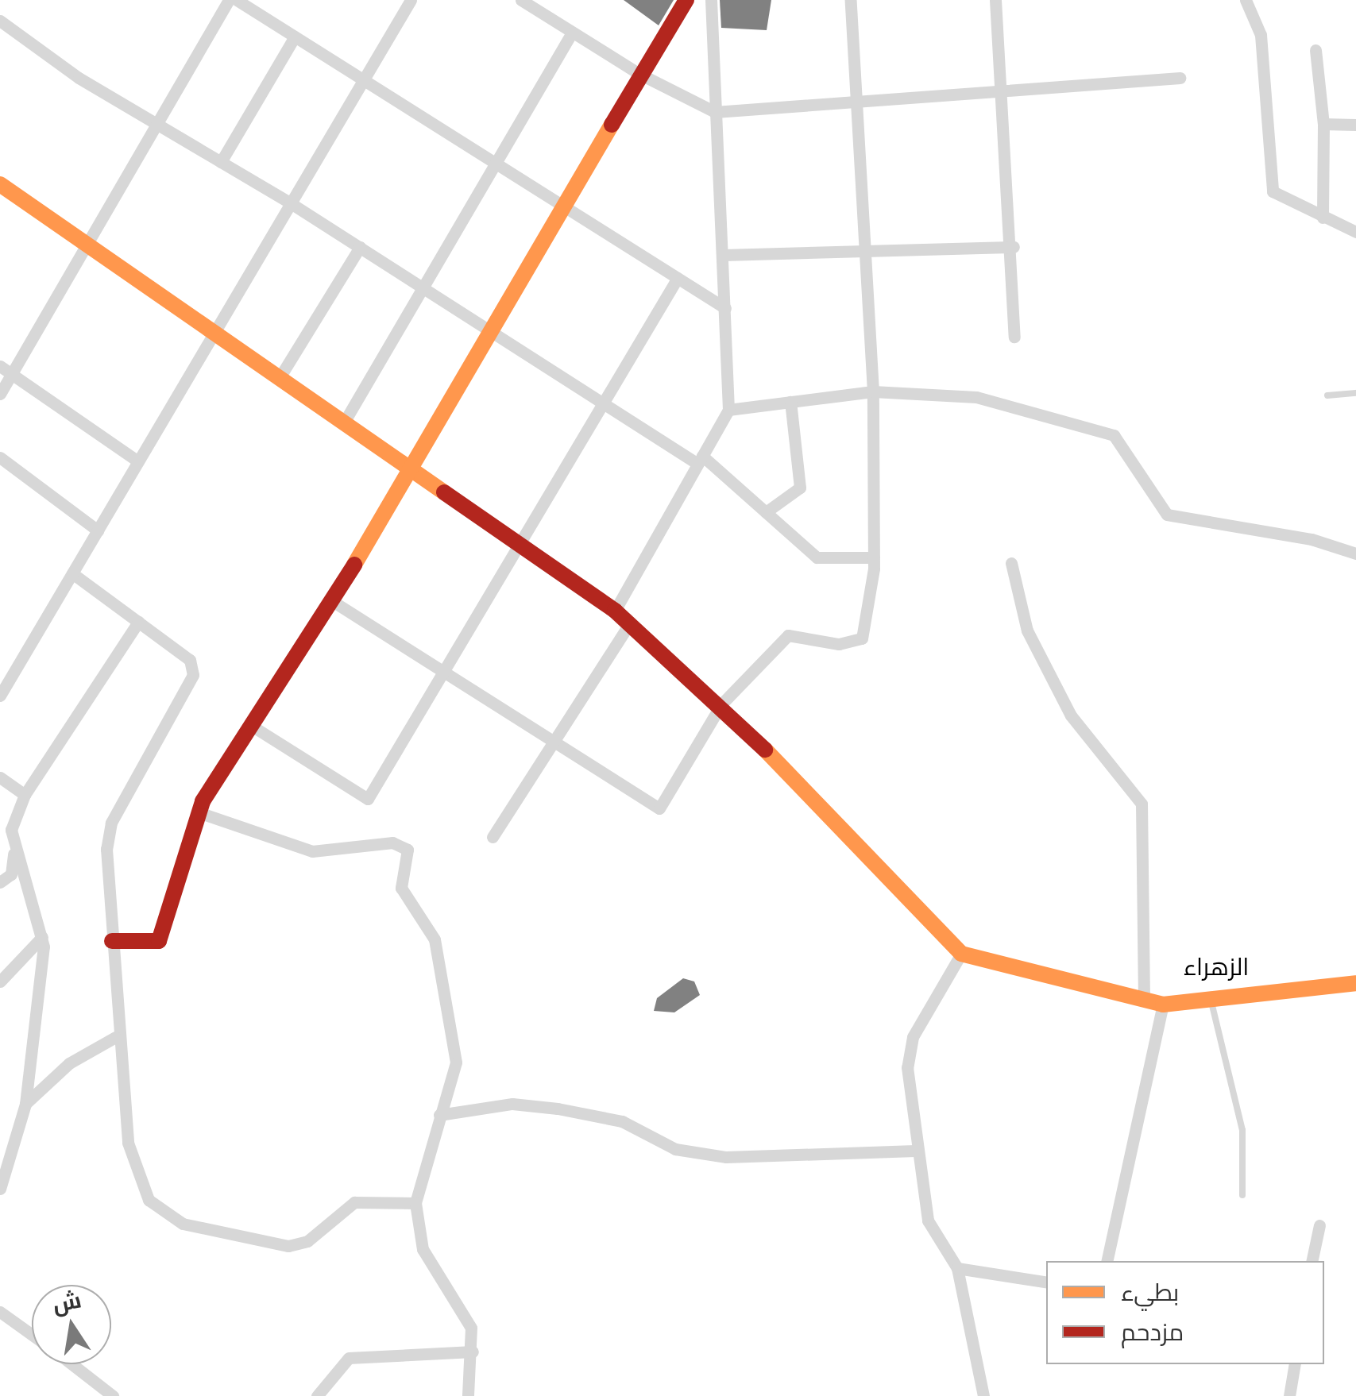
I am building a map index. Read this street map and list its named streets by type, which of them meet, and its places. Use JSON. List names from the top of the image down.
{
  "districts": ["الزهراء"],
  "legend": ["بطيء", "مزدحم"],
  "north": "top"
}
